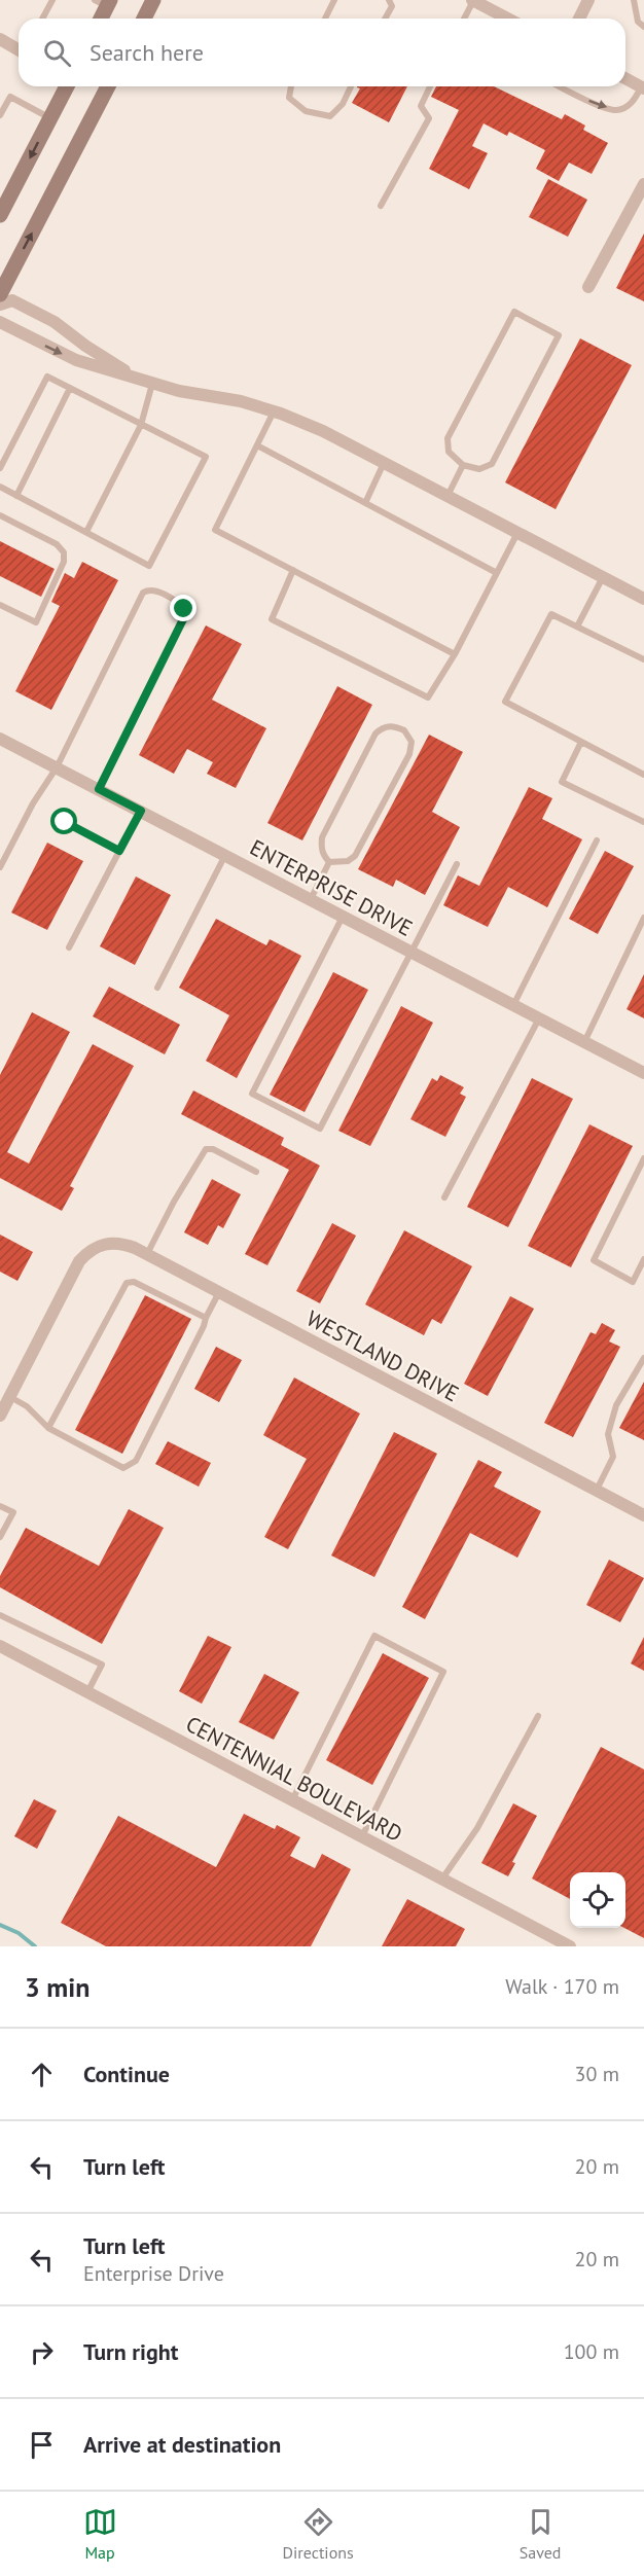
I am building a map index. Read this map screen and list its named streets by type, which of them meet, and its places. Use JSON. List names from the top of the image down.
{
  "streets": {
    "street": ["ENTERPRISE DRIVE", "WESTLAND DRIVE", "CENTENNIAL BOULEVARD"]
  },
  "page": {
    "search": "Search here",
    "heading": ["3 min", "Walk · 170 m"],
    "list": [
      ["Continue", "30 m"],
      ["Turn left", "20 m"],
      ["Turn left", "Enterprise Drive", "20 m"],
      ["Turn right", "100 m"],
      "Arrive at destination"
    ],
    "nav": ["Map", "Directions", "Saved"]
  }
}
